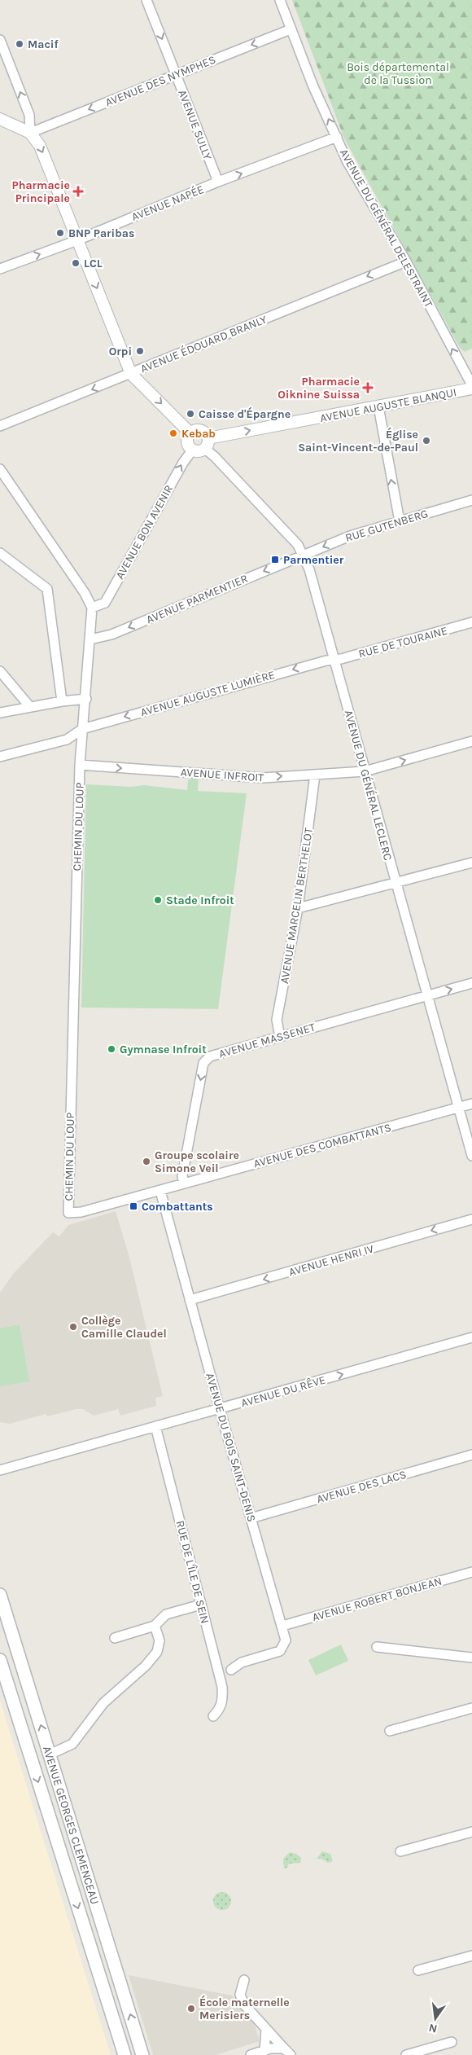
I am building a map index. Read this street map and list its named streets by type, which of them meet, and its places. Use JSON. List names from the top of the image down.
{
  "streets": {
    "main road": ["AVENUE GEORGES CLEMENCEAU"],
    "street": [
      "AVENUE DES NYMPHES",
      "AVENUE SULLY",
      "AVENUE NAPÉE",
      "AVENUE DU GÉNÉRAL DELESTRAINT",
      "AVENUE ÉDOUARD BRANLY",
      "AVENUE AUGUSTE BLANQUI",
      "RUE GUTENBERG",
      "AVENUE BON AVENIR",
      "AVENUE PARMENTIER",
      "RUE DE TOURAINE",
      "AVENUE AUGUSTE LUMIÈRE",
      "AVENUE INFROIT",
      "AVENUE DU GÉNÉRAL LECLERC",
      "CHEMIN DU LOUP",
      "AVENUE MARCELIN BERTHELOT",
      "AVENUE MASSENET",
      "AVENUE DES COMBATTANTS",
      "AVENUE HENRI IV",
      "AVENUE DU RÊVE",
      "AVENUE DU BOIS SAINT-DENIS",
      "AVENUE DES LACS",
      "RUE DE L'ÎLE DE SEIN",
      "AVENUE ROBERT BONJEAN"
    ]
  },
  "crossings": [
    ["AVENUE DES NYMPHES", "AVENUE SULLY"],
    ["AVENUE DES NYMPHES", "AVENUE DU GÉNÉRAL DELESTRAINT"],
    ["AVENUE SULLY", "AVENUE NAPÉE"],
    ["AVENUE NAPÉE", "AVENUE DU GÉNÉRAL DELESTRAINT"],
    ["AVENUE DU GÉNÉRAL DELESTRAINT", "AVENUE ÉDOUARD BRANLY"],
    ["AVENUE AUGUSTE BLANQUI", "AVENUE BON AVENIR"],
    ["AVENUE AUGUSTE BLANQUI", "AVENUE DU GÉNÉRAL LECLERC"],
    ["RUE GUTENBERG", "AVENUE PARMENTIER"],
    ["RUE GUTENBERG", "AVENUE DU GÉNÉRAL LECLERC"],
    ["AVENUE BON AVENIR", "AVENUE DU GÉNÉRAL LECLERC"],
    ["AVENUE BON AVENIR", "CHEMIN DU LOUP"],
    ["AVENUE PARMENTIER", "AVENUE DU GÉNÉRAL LECLERC"],
    ["AVENUE PARMENTIER", "CHEMIN DU LOUP"],
    ["RUE DE TOURAINE", "AVENUE AUGUSTE LUMIÈRE"],
    ["RUE DE TOURAINE", "AVENUE DU GÉNÉRAL LECLERC"],
    ["AVENUE AUGUSTE LUMIÈRE", "AVENUE DU GÉNÉRAL LECLERC"],
    ["AVENUE AUGUSTE LUMIÈRE", "CHEMIN DU LOUP"],
    ["AVENUE INFROIT", "AVENUE DU GÉNÉRAL LECLERC"],
    ["AVENUE INFROIT", "CHEMIN DU LOUP"],
    ["AVENUE INFROIT", "AVENUE MARCELIN BERTHELOT"],
    ["AVENUE DU GÉNÉRAL LECLERC", "AVENUE MASSENET"],
    ["AVENUE DU GÉNÉRAL LECLERC", "AVENUE DES COMBATTANTS"],
    ["CHEMIN DU LOUP", "AVENUE DES COMBATTANTS"],
    ["AVENUE MARCELIN BERTHELOT", "AVENUE MASSENET"],
    ["AVENUE MASSENET", "AVENUE DES COMBATTANTS"],
    ["AVENUE DES COMBATTANTS", "AVENUE DU BOIS SAINT-DENIS"],
    ["AVENUE HENRI IV", "AVENUE DU BOIS SAINT-DENIS"],
    ["AVENUE DU RÊVE", "AVENUE DU BOIS SAINT-DENIS"],
    ["AVENUE DU RÊVE", "RUE DE L'ÎLE DE SEIN"],
    ["AVENUE DU BOIS SAINT-DENIS", "AVENUE DES LACS"],
    ["AVENUE DU BOIS SAINT-DENIS", "AVENUE ROBERT BONJEAN"]
  ],
  "one_way": [
    "AVENUE DES NYMPHES",
    "AVENUE SULLY",
    "AVENUE NAPÉE",
    "AVENUE DU GÉNÉRAL DELESTRAINT",
    "AVENUE ÉDOUARD BRANLY",
    "AVENUE AUGUSTE BLANQUI",
    "RUE GUTENBERG",
    "AVENUE BON AVENIR",
    "AVENUE PARMENTIER",
    "AVENUE AUGUSTE LUMIÈRE",
    "AVENUE INFROIT",
    "AVENUE HENRI IV",
    "AVENUE DU RÊVE"
  ],
  "parks": ["Bois départemental de la Tussion"],
  "places": {
    "other": [
      "Macif",
      "BNP Paribas",
      "LCL",
      "Orpi",
      "Caisse d'Épargne",
      "Kebab",
      "Église Saint-Vincent-de-Paul",
      "Stade Infroit",
      "Gymnase Infroit",
      "Groupe scolaire Simone Veil",
      "Collège Camille Claudel",
      "École maternelle Merisiers"
    ],
    "health": ["Pharmacie Principale", "Pharmacie Oiknine Suissa"],
    "transit": ["Parmentier", "Combattants"]
  },
  "north": "bottom"
}
